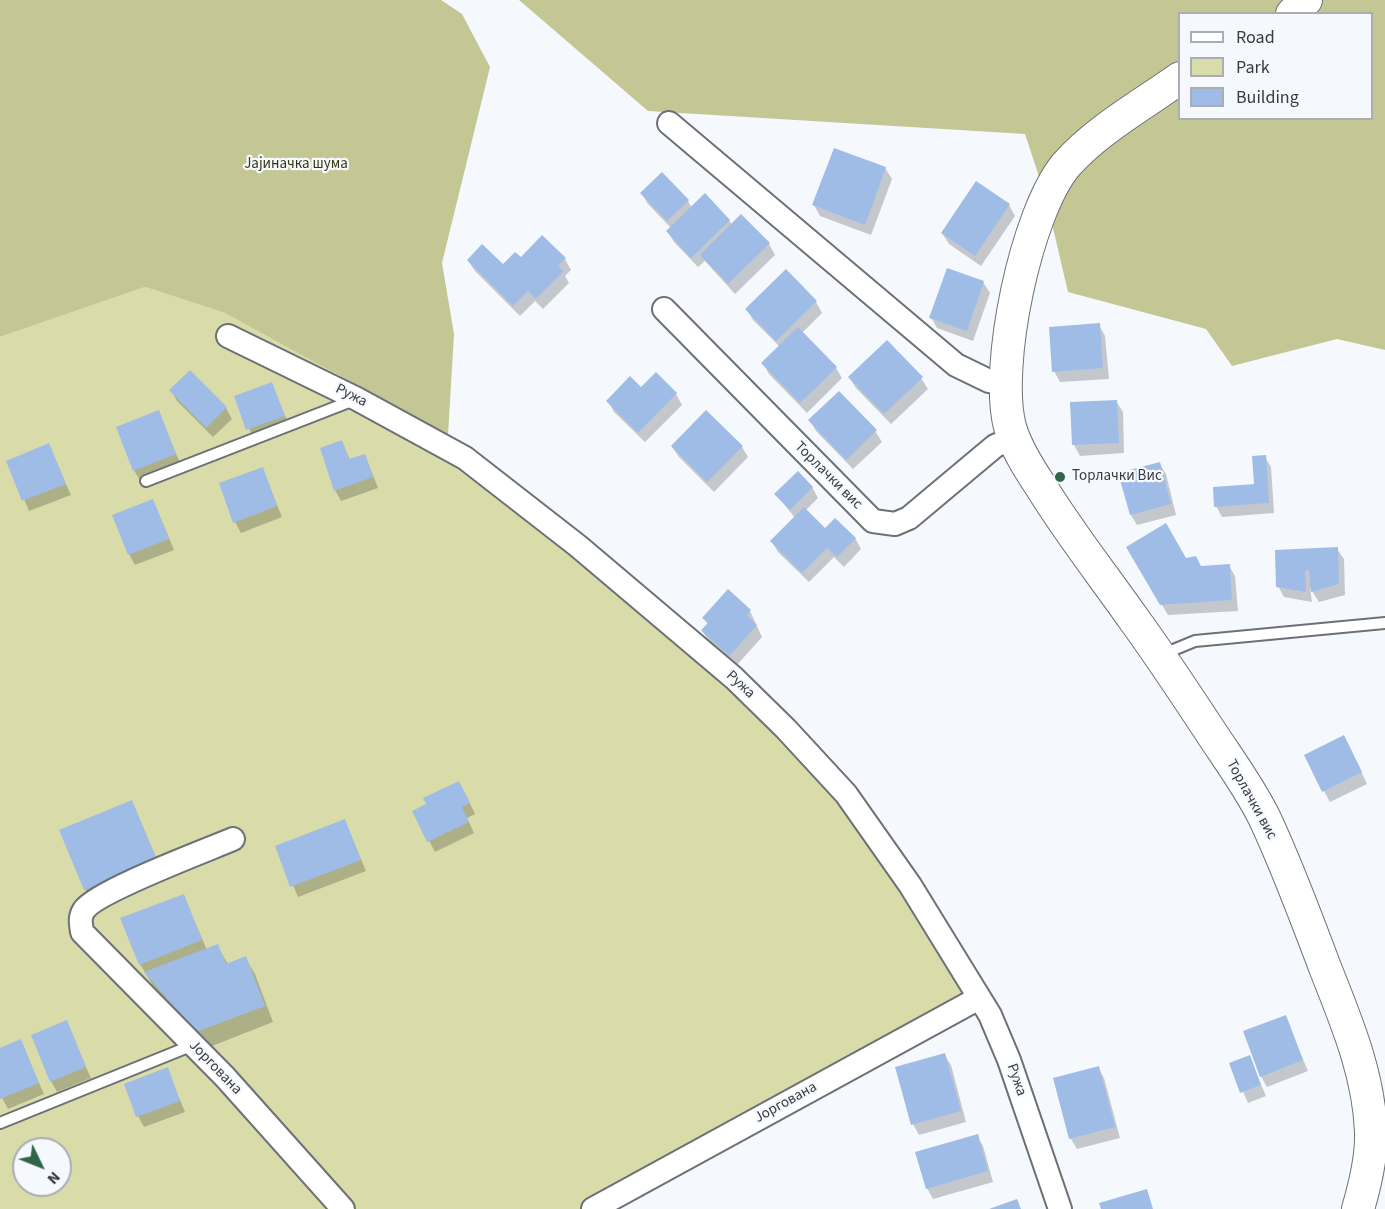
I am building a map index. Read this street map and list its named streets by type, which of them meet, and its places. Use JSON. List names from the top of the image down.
{
  "streets": {
    "street": ["Ружа", "Торлачки вис", "Јоргована"]
  },
  "crossings": [
    ["Ружа", "Јоргована"]
  ],
  "parks": ["Јајиначка шума"],
  "places": ["Торлачки Вис"],
  "legend": ["Road", "Park", "Building"],
  "north": "bottom right"
}
